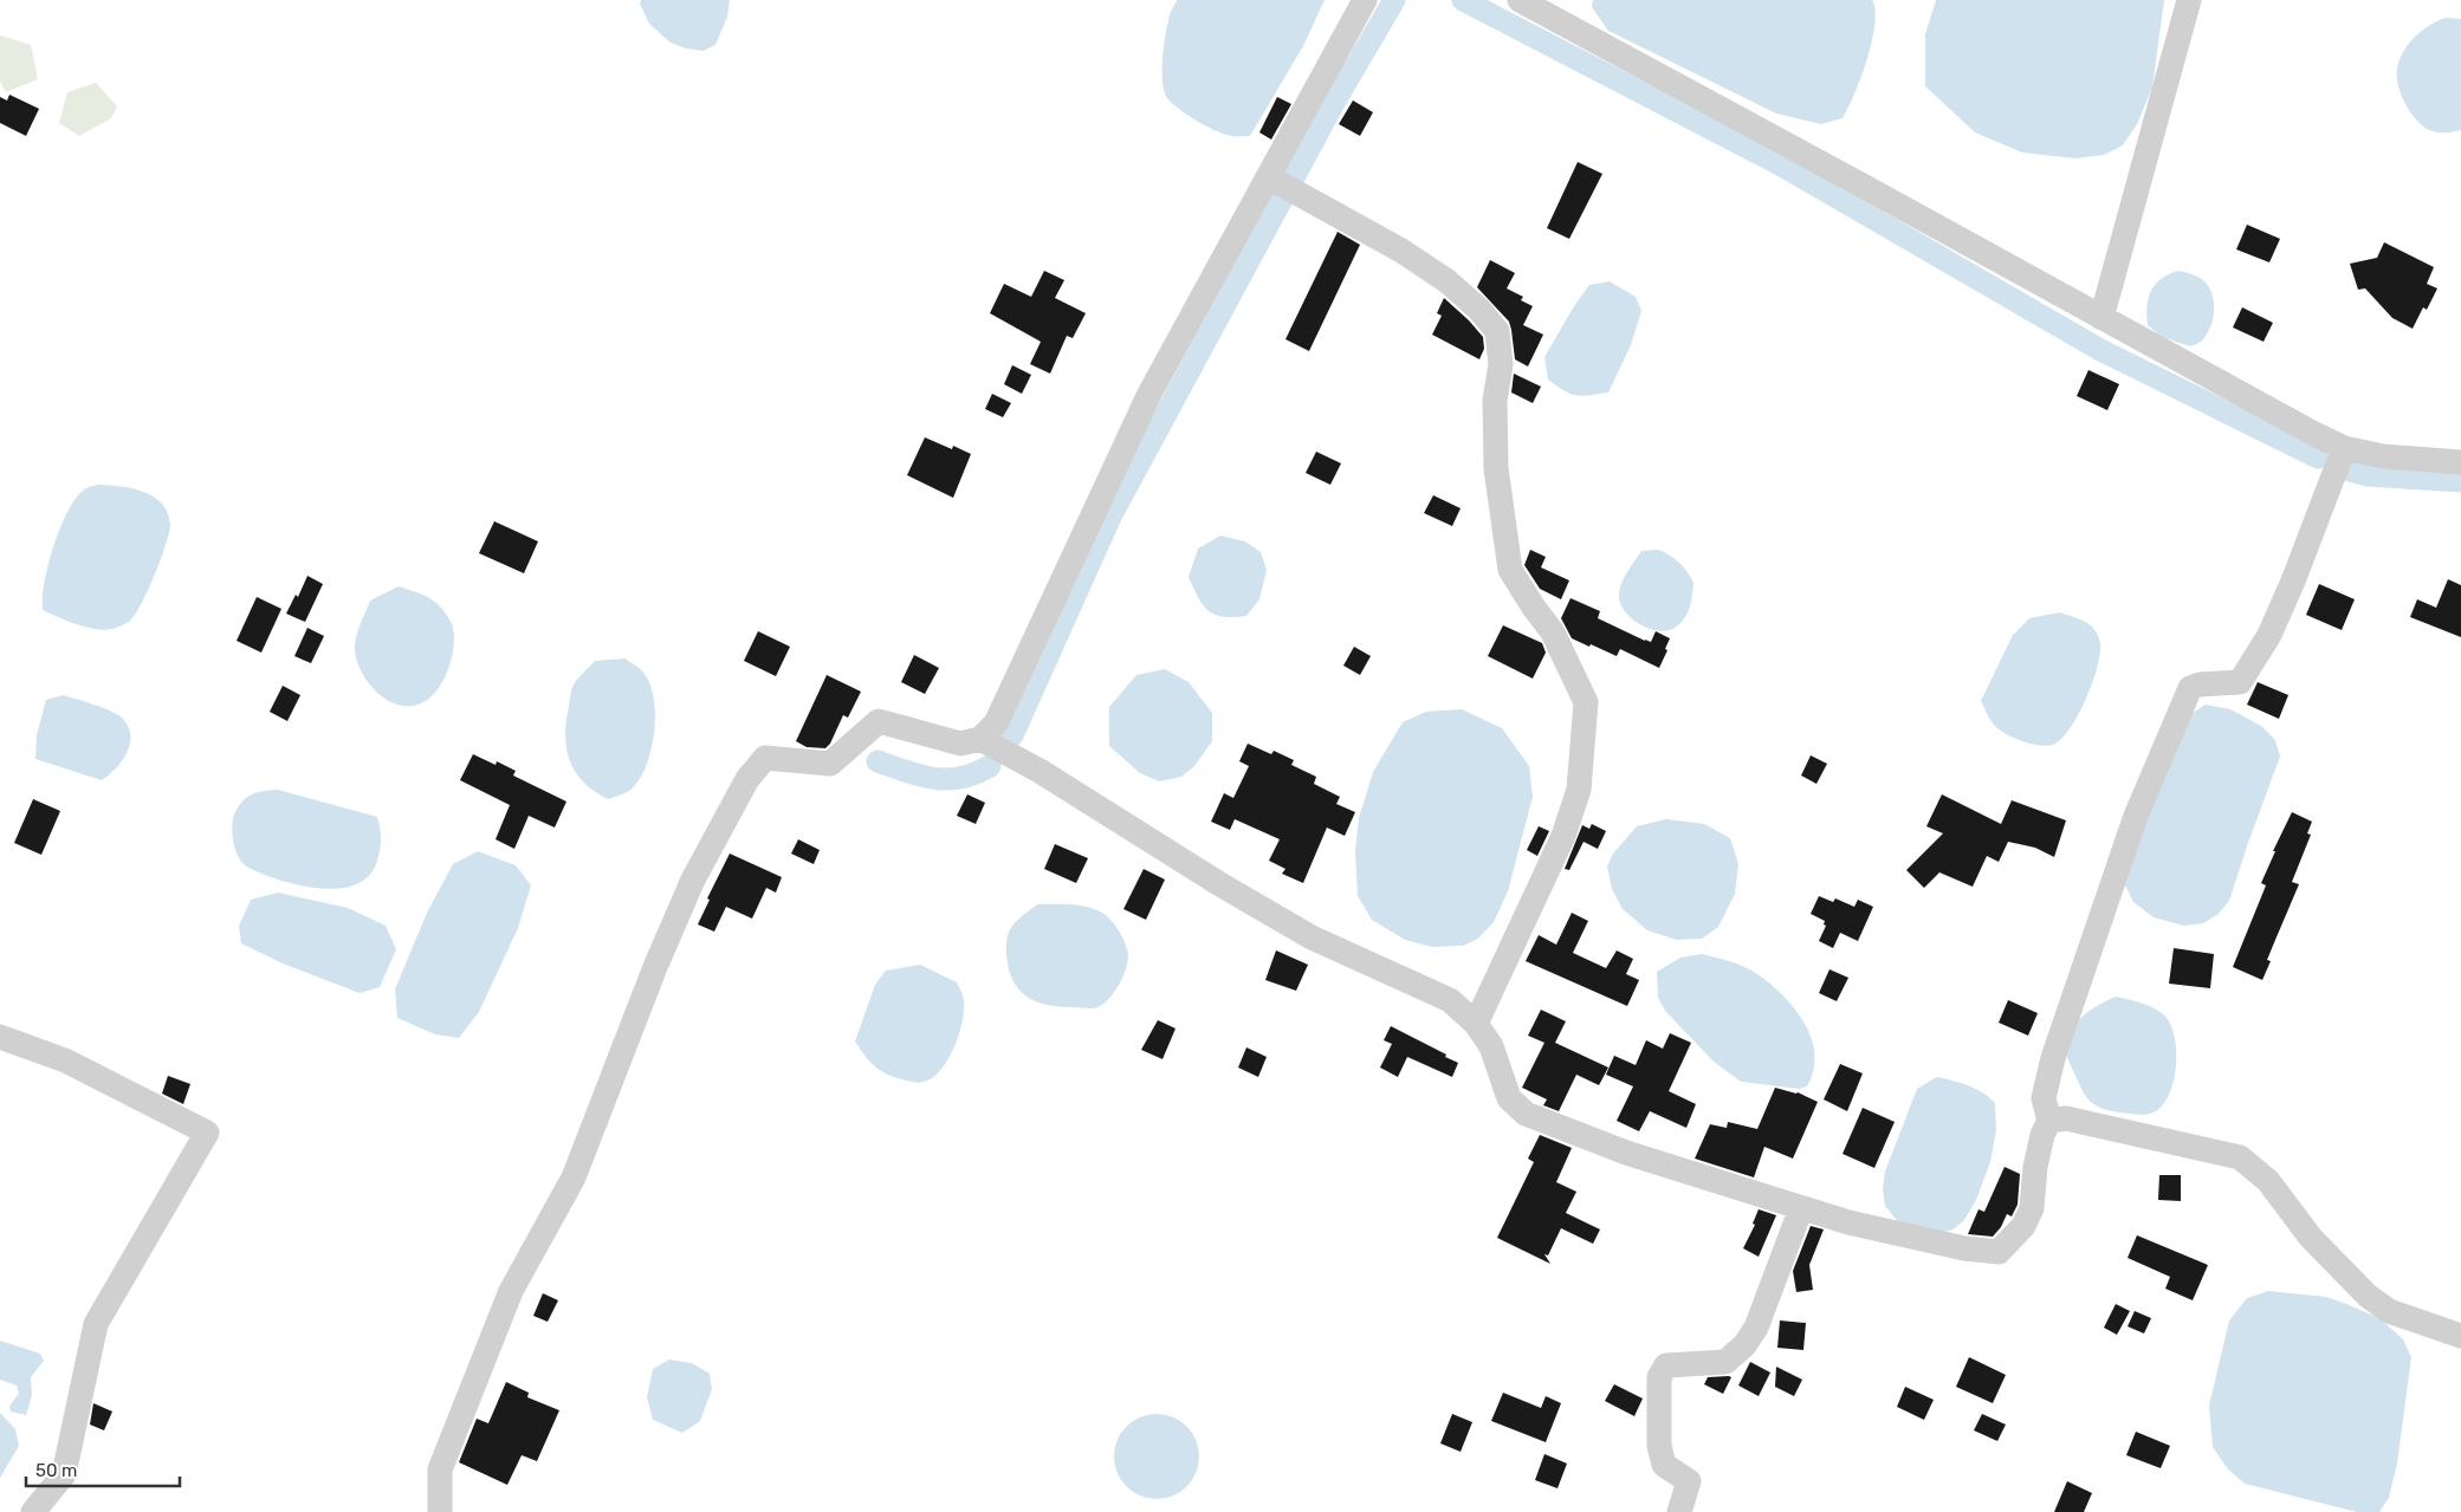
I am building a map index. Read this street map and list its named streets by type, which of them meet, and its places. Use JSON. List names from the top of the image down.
{
  "scale_bar": "50 m"
}
